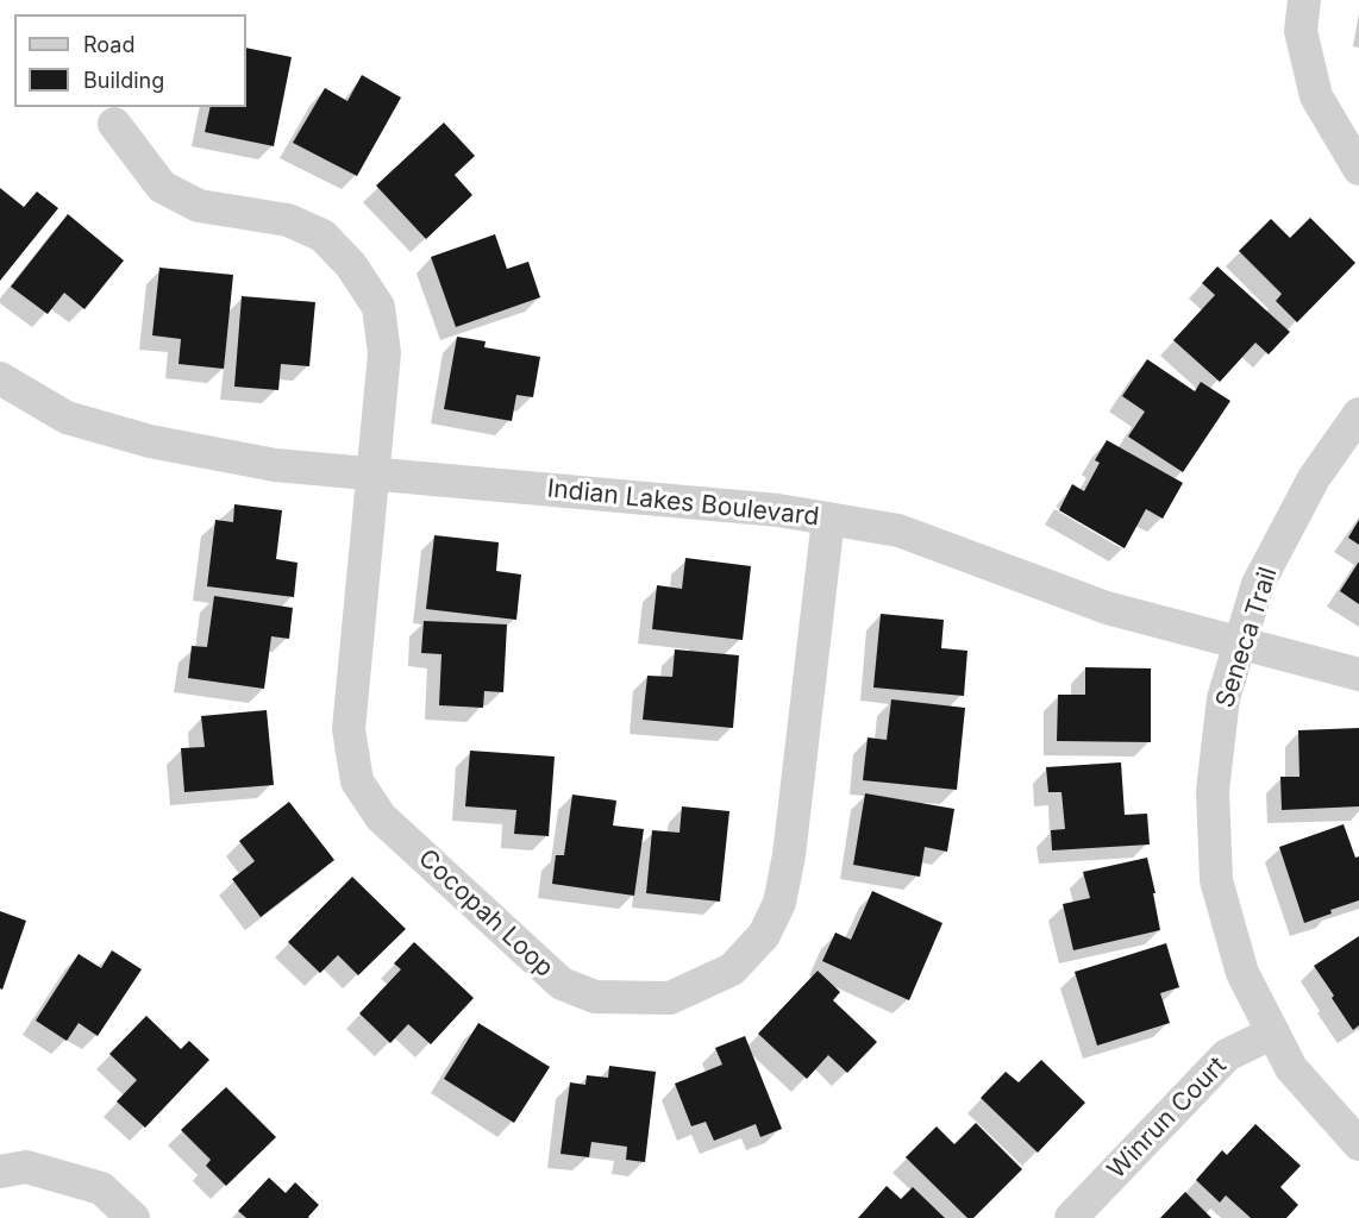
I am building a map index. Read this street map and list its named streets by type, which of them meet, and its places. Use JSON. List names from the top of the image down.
{
  "streets": {
    "street": [
      "Indian Lakes Boulevard",
      "Seneca Trail",
      "Cocopah Loop",
      "Winrun Court"
    ]
  },
  "crossings": [
    ["Indian Lakes Boulevard", "Seneca Trail"],
    ["Indian Lakes Boulevard", "Cocopah Loop"],
    ["Seneca Trail", "Winrun Court"]
  ],
  "legend": ["Road", "Building"]
}
